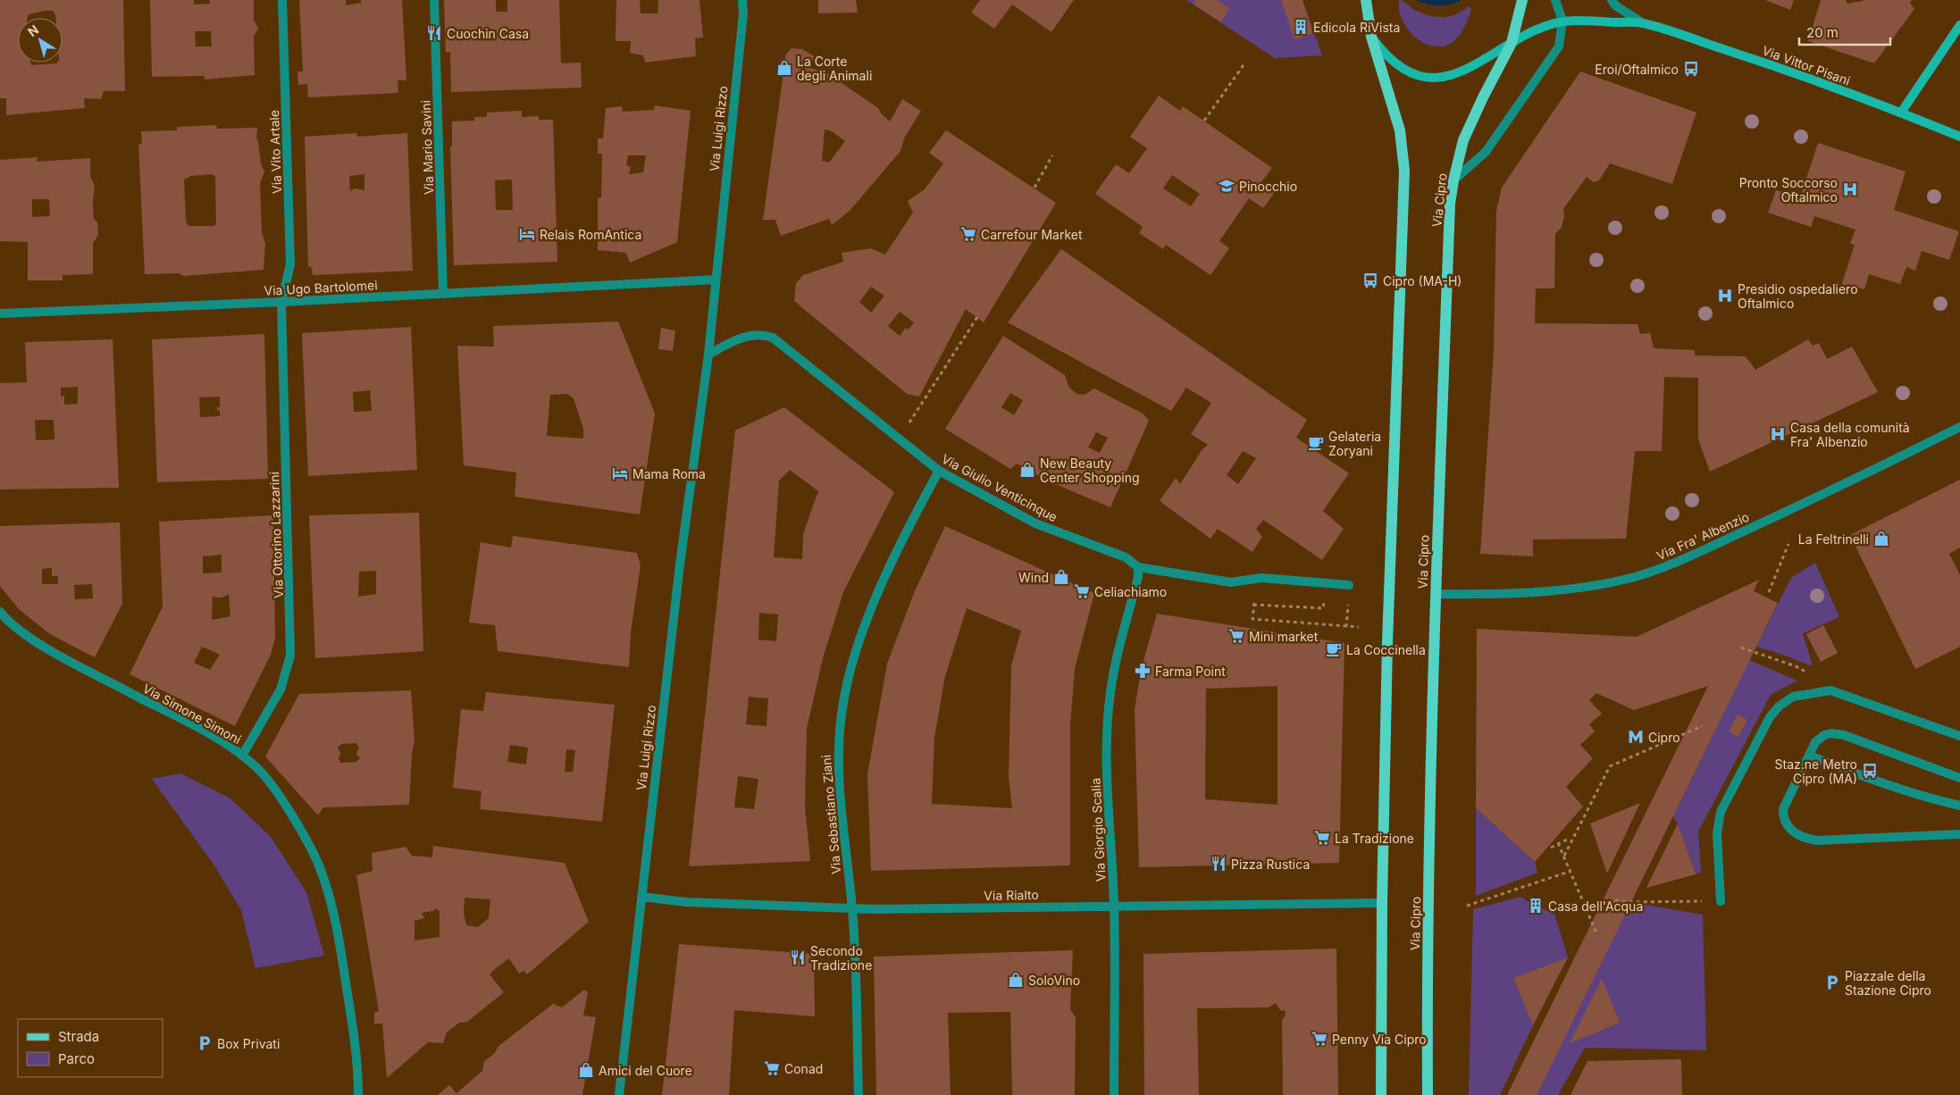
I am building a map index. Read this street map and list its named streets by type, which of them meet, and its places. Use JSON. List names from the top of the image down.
{
  "streets": {
    "main road": ["Via Vittor Pisani", "Via Cipro"],
    "street": [
      "Via Luigi Rizzo",
      "Via Mario Savini",
      "Via Vito Artale",
      "Via Ugo Bartolomei",
      "Via Giulio Venticinque",
      "Via Ottorino Lazzarini",
      "Via Fra' Albenzio",
      "Via Simone Simoni",
      "Via Sebastiano Ziani",
      "Via Giorgio Scalia",
      "Via Rialto"
    ]
  },
  "crossings": [
    ["Via Vittor Pisani", "Via Cipro"],
    ["Via Luigi Rizzo", "Via Ugo Bartolomei"],
    ["Via Luigi Rizzo", "Via Giulio Venticinque"],
    ["Via Luigi Rizzo", "Via Rialto"],
    ["Via Mario Savini", "Via Ugo Bartolomei"],
    ["Via Vito Artale", "Via Ugo Bartolomei"],
    ["Via Vito Artale", "Via Ottorino Lazzarini"],
    ["Via Cipro", "Via Fra' Albenzio"],
    ["Via Ugo Bartolomei", "Via Ottorino Lazzarini"],
    ["Via Giulio Venticinque", "Via Sebastiano Ziani"],
    ["Via Giulio Venticinque", "Via Giorgio Scalia"],
    ["Via Ottorino Lazzarini", "Via Simone Simoni"],
    ["Via Sebastiano Ziani", "Via Rialto"],
    ["Via Giorgio Scalia", "Via Rialto"]
  ],
  "places": {
    "building": ["Edicola RiVista", "Casa dell'Acqua"],
    "restaurant": ["Cuochin Casa", "Pizza Rustica", "Secondo Tradizione"],
    "shop": [
      "La Corte degli Animali",
      "New Beauty Center Shopping",
      "La Feltrinelli",
      "Wind",
      "SoloVino",
      "Amici del Cuore"
    ],
    "bus stop": ["Eroi/Oftalmico", "Cipro (MA-H)", "Staz.ne Metro Cipro (MA)"],
    "school or university": ["Pinocchio"],
    "hospital": ["Pronto Soccorso Oftalmico", "Presidio ospedaliero Oftalmico", "Casa della comunità Fra' Albenzio"],
    "hotel": ["Relais RomAntica", "Mama Roma"],
    "supermarket": [
      "Carrefour Market",
      "Celiachiamo",
      "Mini market",
      "La Tradizione",
      "Penny Via Cipro",
      "Conad"
    ],
    "cafe": ["Gelateria Zoryani", "La Coccinella"],
    "pharmacy": ["Farma Point"],
    "metro station": ["Cipro"],
    "parking": ["Piazzale della Stazione Cipro", "Box Privati"]
  },
  "legend": ["Strada", "Parco"],
  "scale_bar": "20 m",
  "north": "top left"
}
